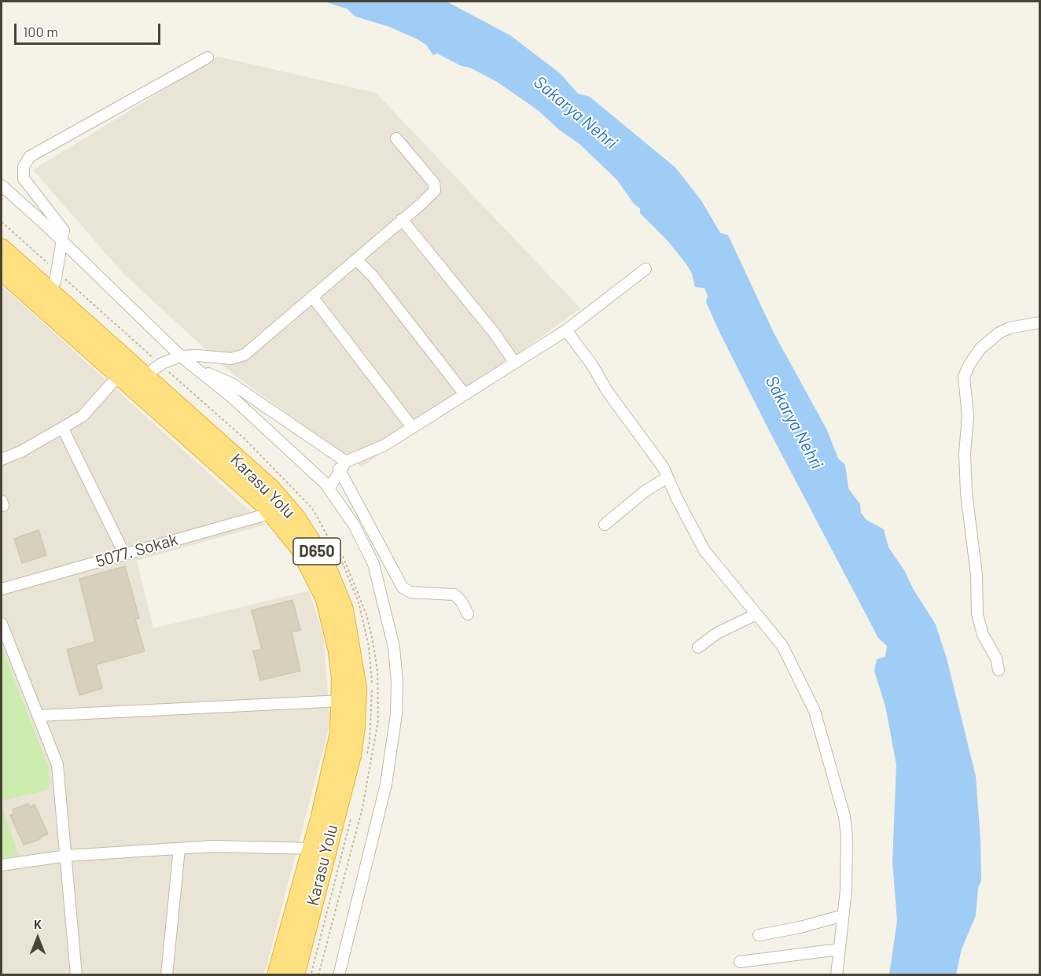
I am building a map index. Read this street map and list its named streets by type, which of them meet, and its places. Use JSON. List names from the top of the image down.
{
  "streets": {
    "highway": ["Karasu Yolu", "D650"],
    "street": ["5077. Sokak"]
  },
  "crossings": [
    ["Karasu Yolu", "5077. Sokak"]
  ],
  "water": ["Sakarya Nehri"],
  "scale_bar": "100 m",
  "north": "top"
}
